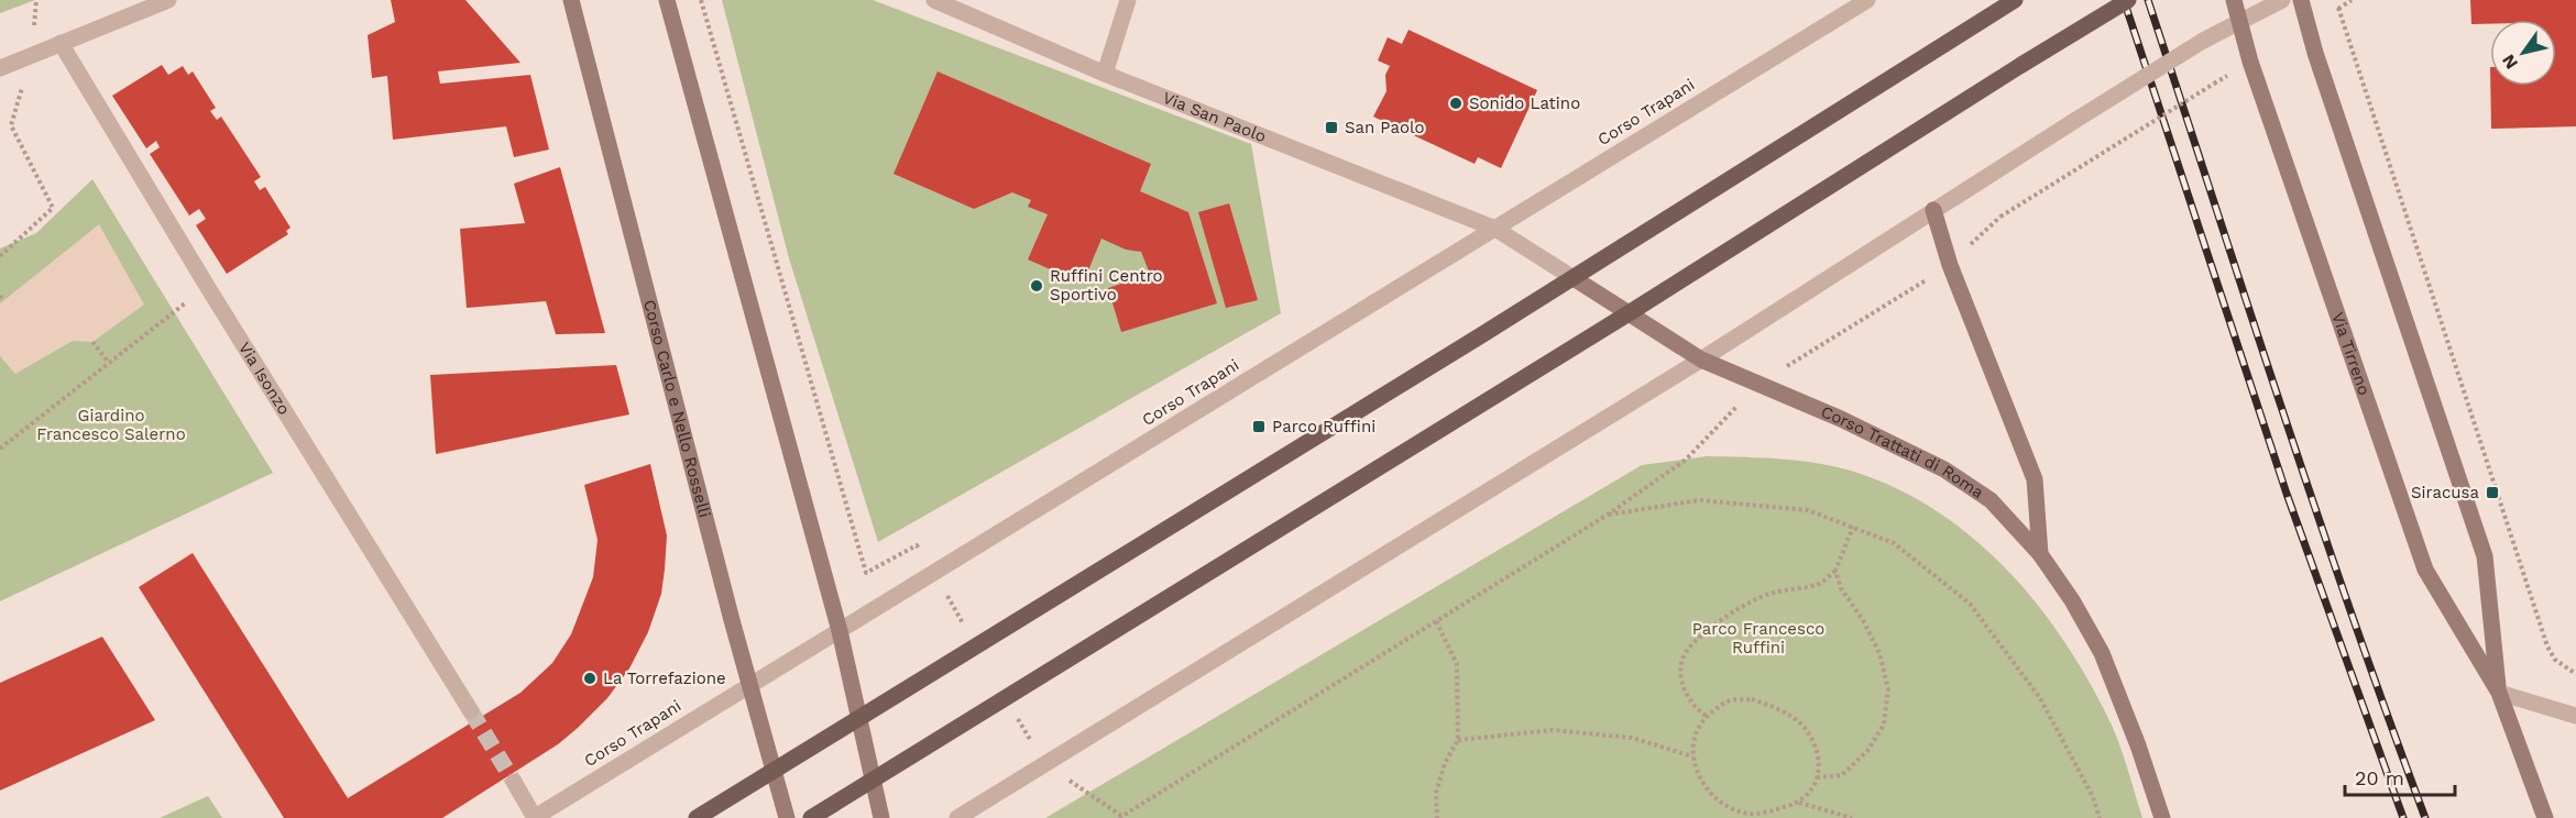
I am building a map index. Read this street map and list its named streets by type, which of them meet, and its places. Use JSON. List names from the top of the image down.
{
  "streets": {
    "street": [
      "Corso Trapani",
      "Via San Paolo",
      "Via Tirreno",
      "Via Isonzo",
      "Corso Carlo e Nello Rosselli",
      "Corso Trattati di Roma"
    ]
  },
  "crossings": [
    ["Corso Trapani", "Via San Paolo"],
    ["Corso Trapani", "Corso Carlo e Nello Rosselli"],
    ["Corso Trapani", "Corso Trattati di Roma"],
    ["Via San Paolo", "Corso Trattati di Roma"]
  ],
  "parks": ["Giardino Francesco Salerno", "Parco Francesco Ruffini"],
  "places": {
    "other": ["Sonido Latino", "Ruffini Centro Sportivo", "La Torrefazione"],
    "transit": ["San Paolo", "Parco Ruffini", "Siracusa"]
  },
  "scale_bar": "20 m",
  "north": "bottom left"
}
